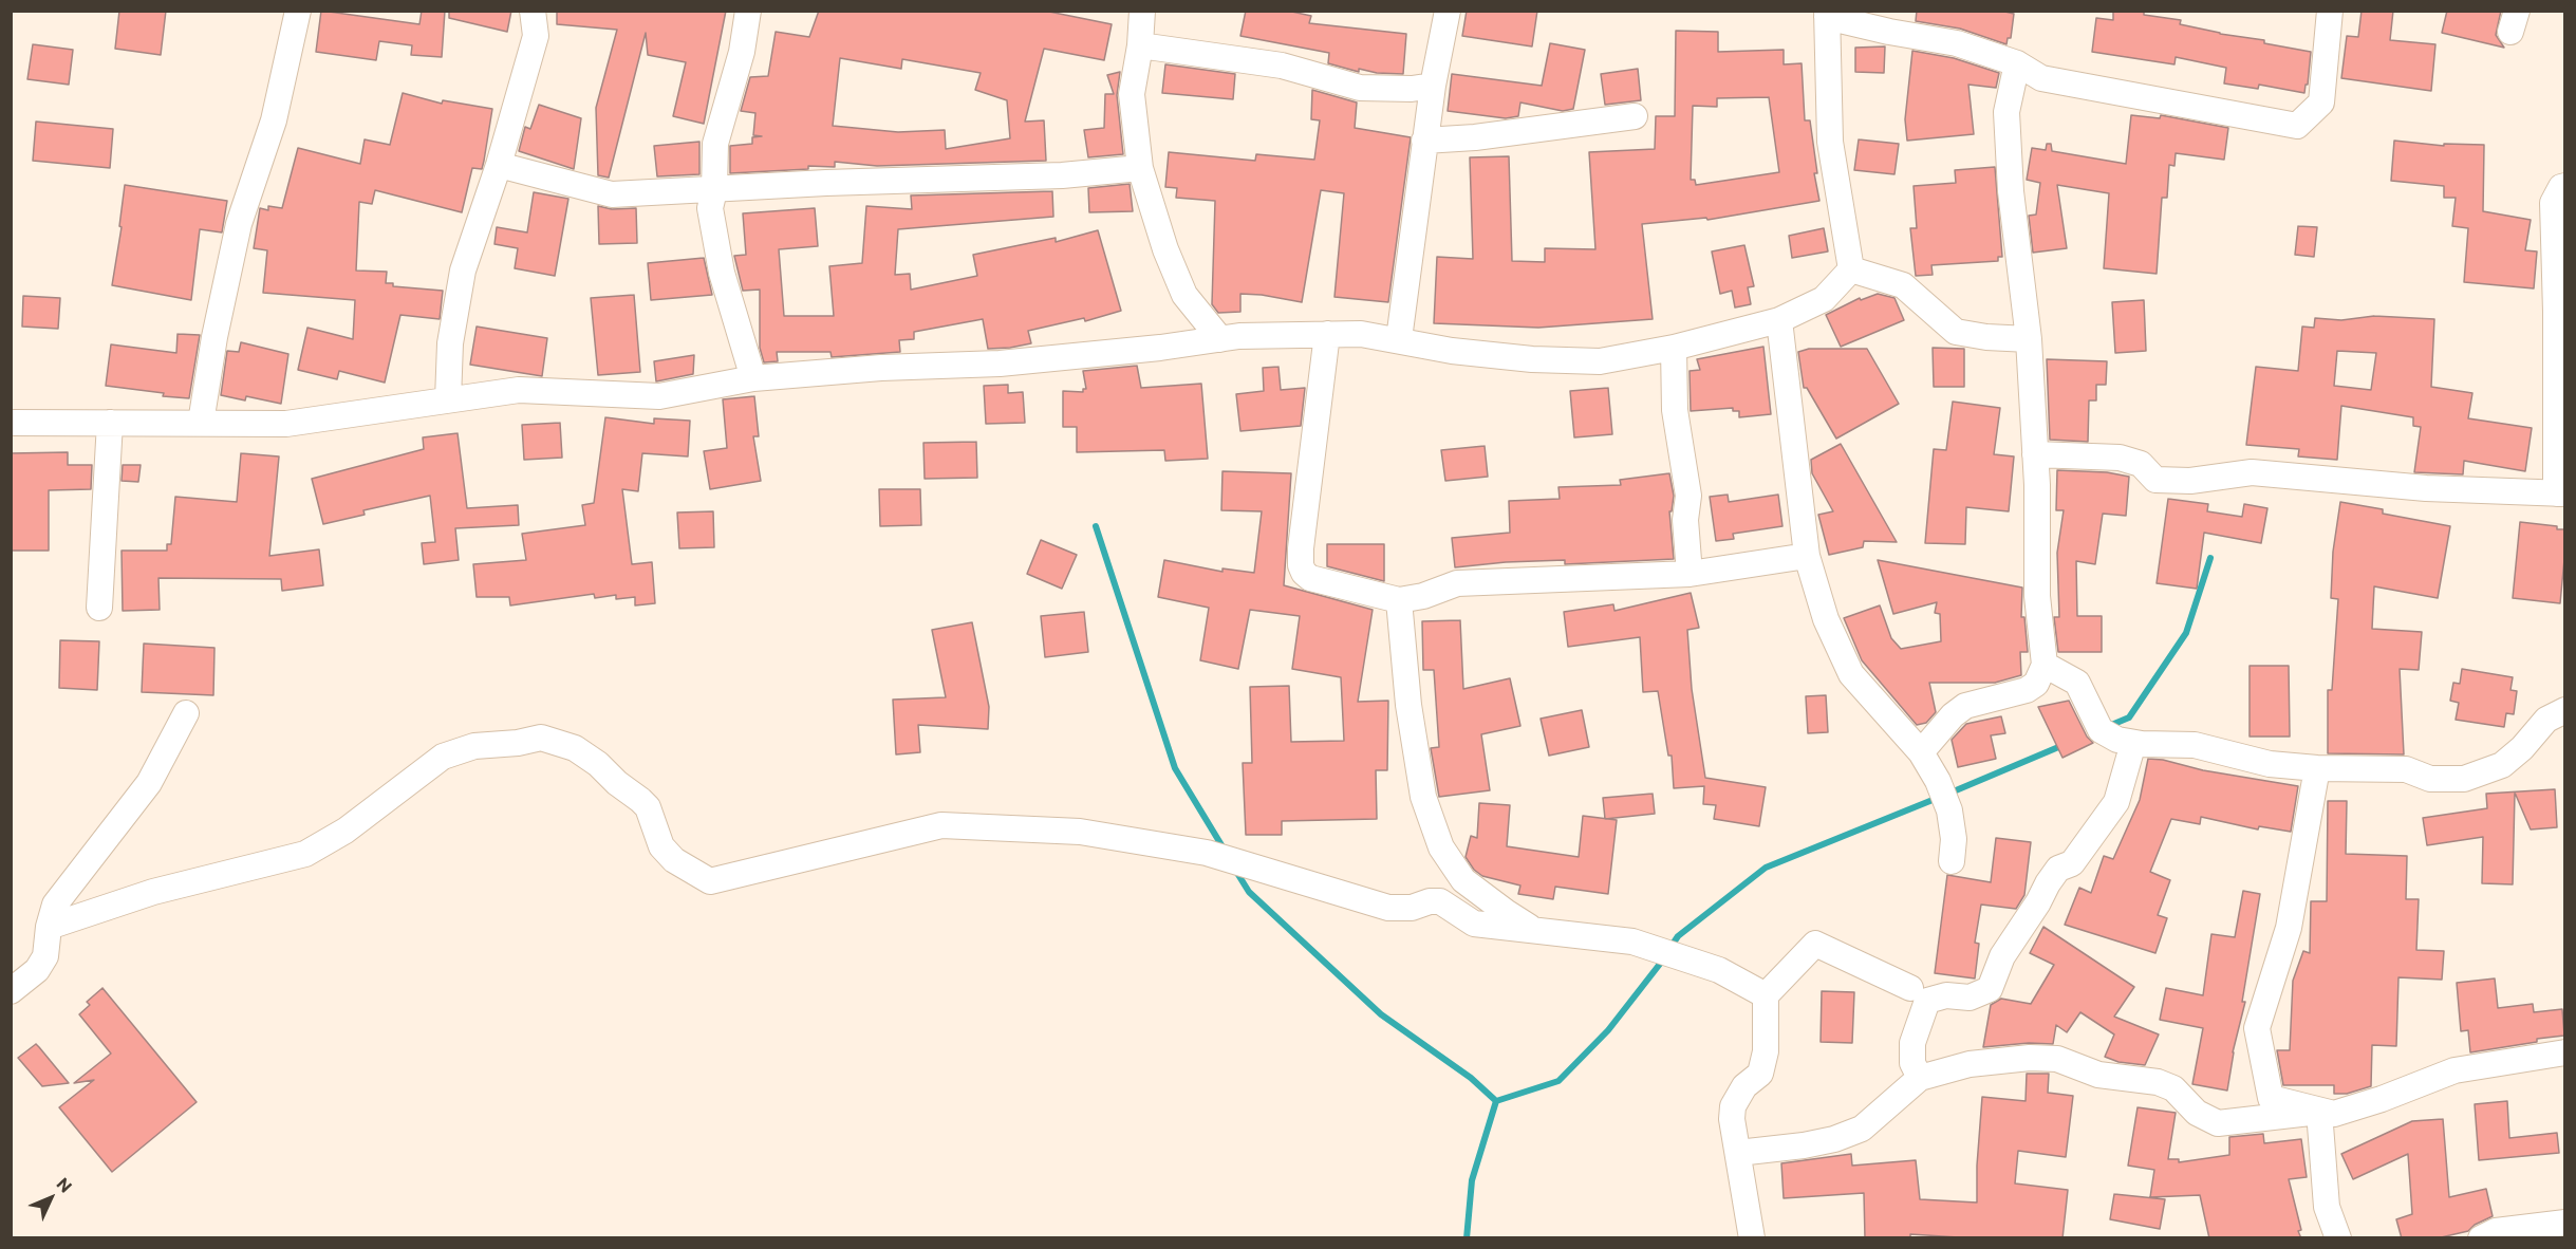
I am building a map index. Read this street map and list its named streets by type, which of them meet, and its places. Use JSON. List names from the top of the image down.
{
  "north": "top right"
}
